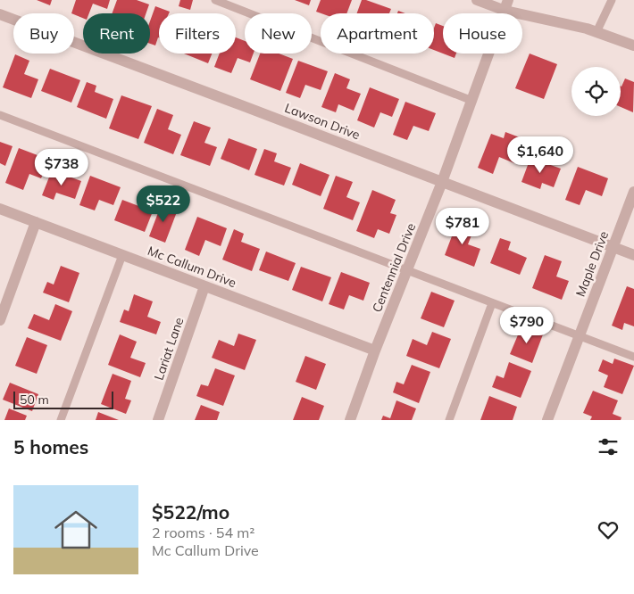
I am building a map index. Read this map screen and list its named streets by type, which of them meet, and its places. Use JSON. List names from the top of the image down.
{
  "streets": {
    "street": [
      "Lawson Drive",
      "Maple Drive",
      "Mc Callum Drive",
      "Centennial Drive",
      "Lariat Lane"
    ]
  },
  "crossings": [
    ["Lawson Drive", "Maple Drive"],
    ["Lawson Drive", "Centennial Drive"],
    ["Mc Callum Drive", "Centennial Drive"],
    ["Mc Callum Drive", "Lariat Lane"]
  ],
  "scale_bar": "50 m",
  "page": {
    "chip": [
      "Buy",
      "Rent",
      "Filters",
      "New",
      "Apartment",
      "House"
    ],
    "price": [
      "$1,640",
      "$738",
      "$522",
      "$781",
      "$790"
    ],
    "scale": "50 m",
    "heading": "5 homes",
    "list": [
      {
        "name": "$522/mo",
        "note": "2 rooms · 54 m² · Mc Callum Drive"
      }
    ]
  }
}
